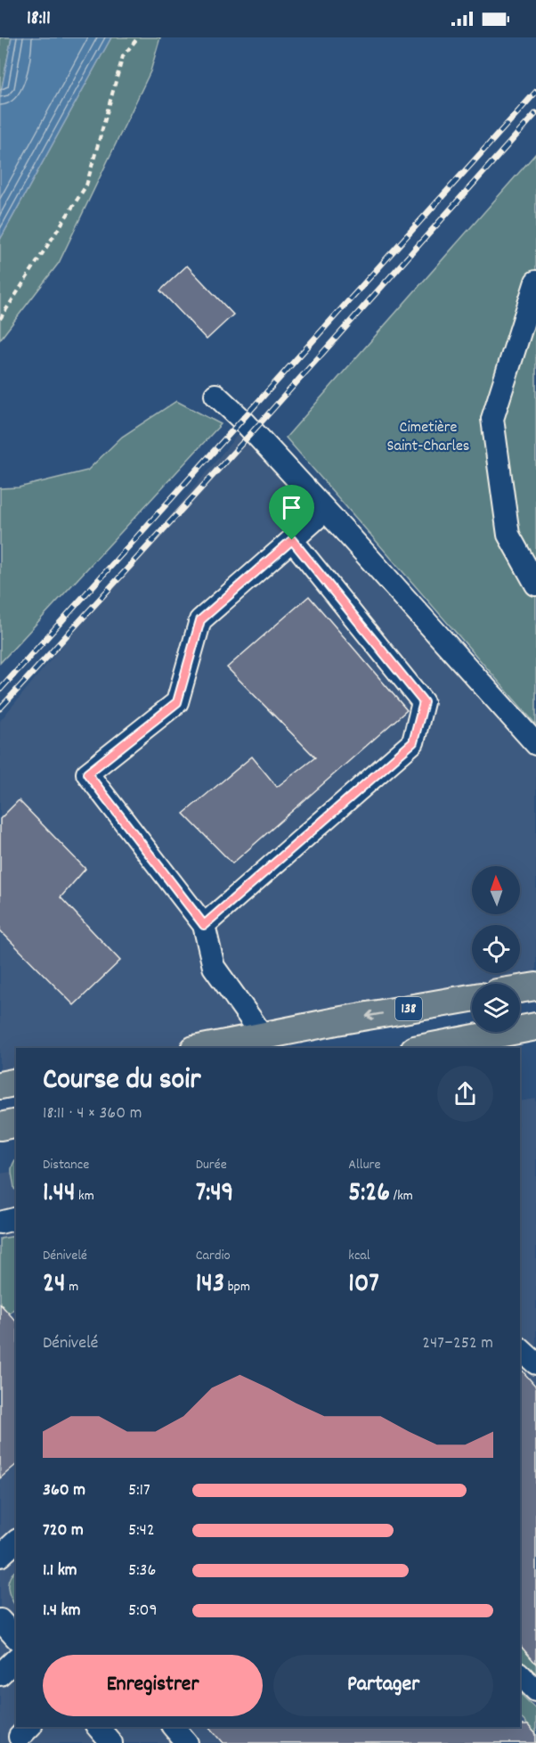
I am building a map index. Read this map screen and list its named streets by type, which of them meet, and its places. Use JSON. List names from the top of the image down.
{
  "streets": {
    "main road": ["138"]
  },
  "parks": ["Cimetière Saint-Charles"],
  "north": "top",
  "page": {
    "status": "18:11",
    "heading": ["Course du soir", "18:11 · 4 × 360 m"],
    "stats": [
      ["Distance", "1.44 km"],
      ["Durée", "7:49"],
      ["Allure", "5:26 /km"],
      ["Dénivelé", "24 m"],
      ["Cardio", "143 bpm"],
      ["kcal", "107"]
    ],
    "chart": ["Dénivelé", "247–252 m"],
    "list": [
      {
        "name": "360 m",
        "note": "5:17"
      },
      {
        "name": "720 m",
        "note": "5:42"
      },
      {
        "name": "1.1 km",
        "note": "5:36"
      },
      {
        "name": "1.4 km",
        "note": "5:09"
      }
    ],
    "buttons": ["Enregistrer", "Partager"]
  }
}
